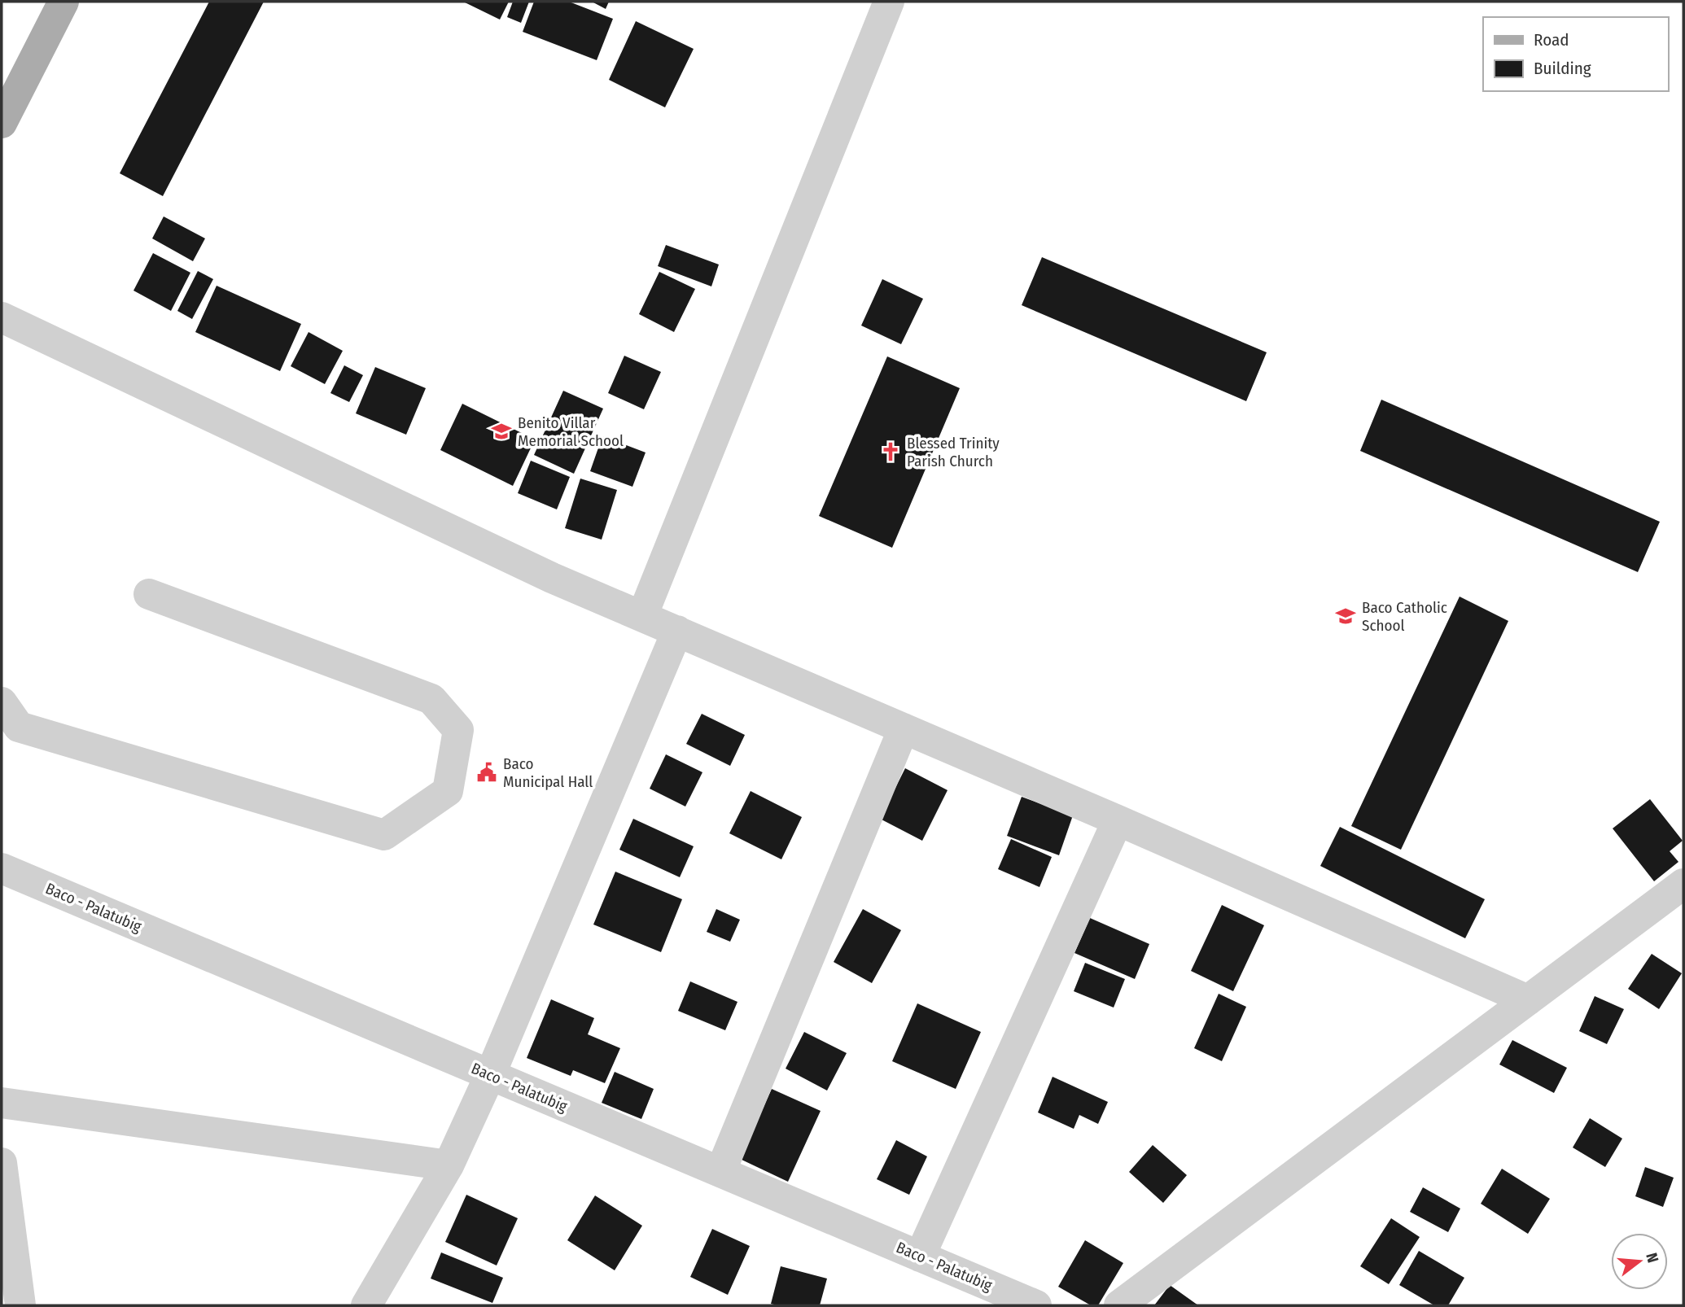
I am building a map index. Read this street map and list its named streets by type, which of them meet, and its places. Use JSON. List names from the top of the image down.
{
  "streets": {
    "street": ["Baco - Palatubig"]
  },
  "places": {
    "school or university": ["Benito Villar Memorial School", "Baco Catholic School"],
    "church": ["Blessed Trinity Parish Church"],
    "public building": ["Baco Municipal Hall"]
  },
  "legend": ["Road", "Building"],
  "north": "right"
}
